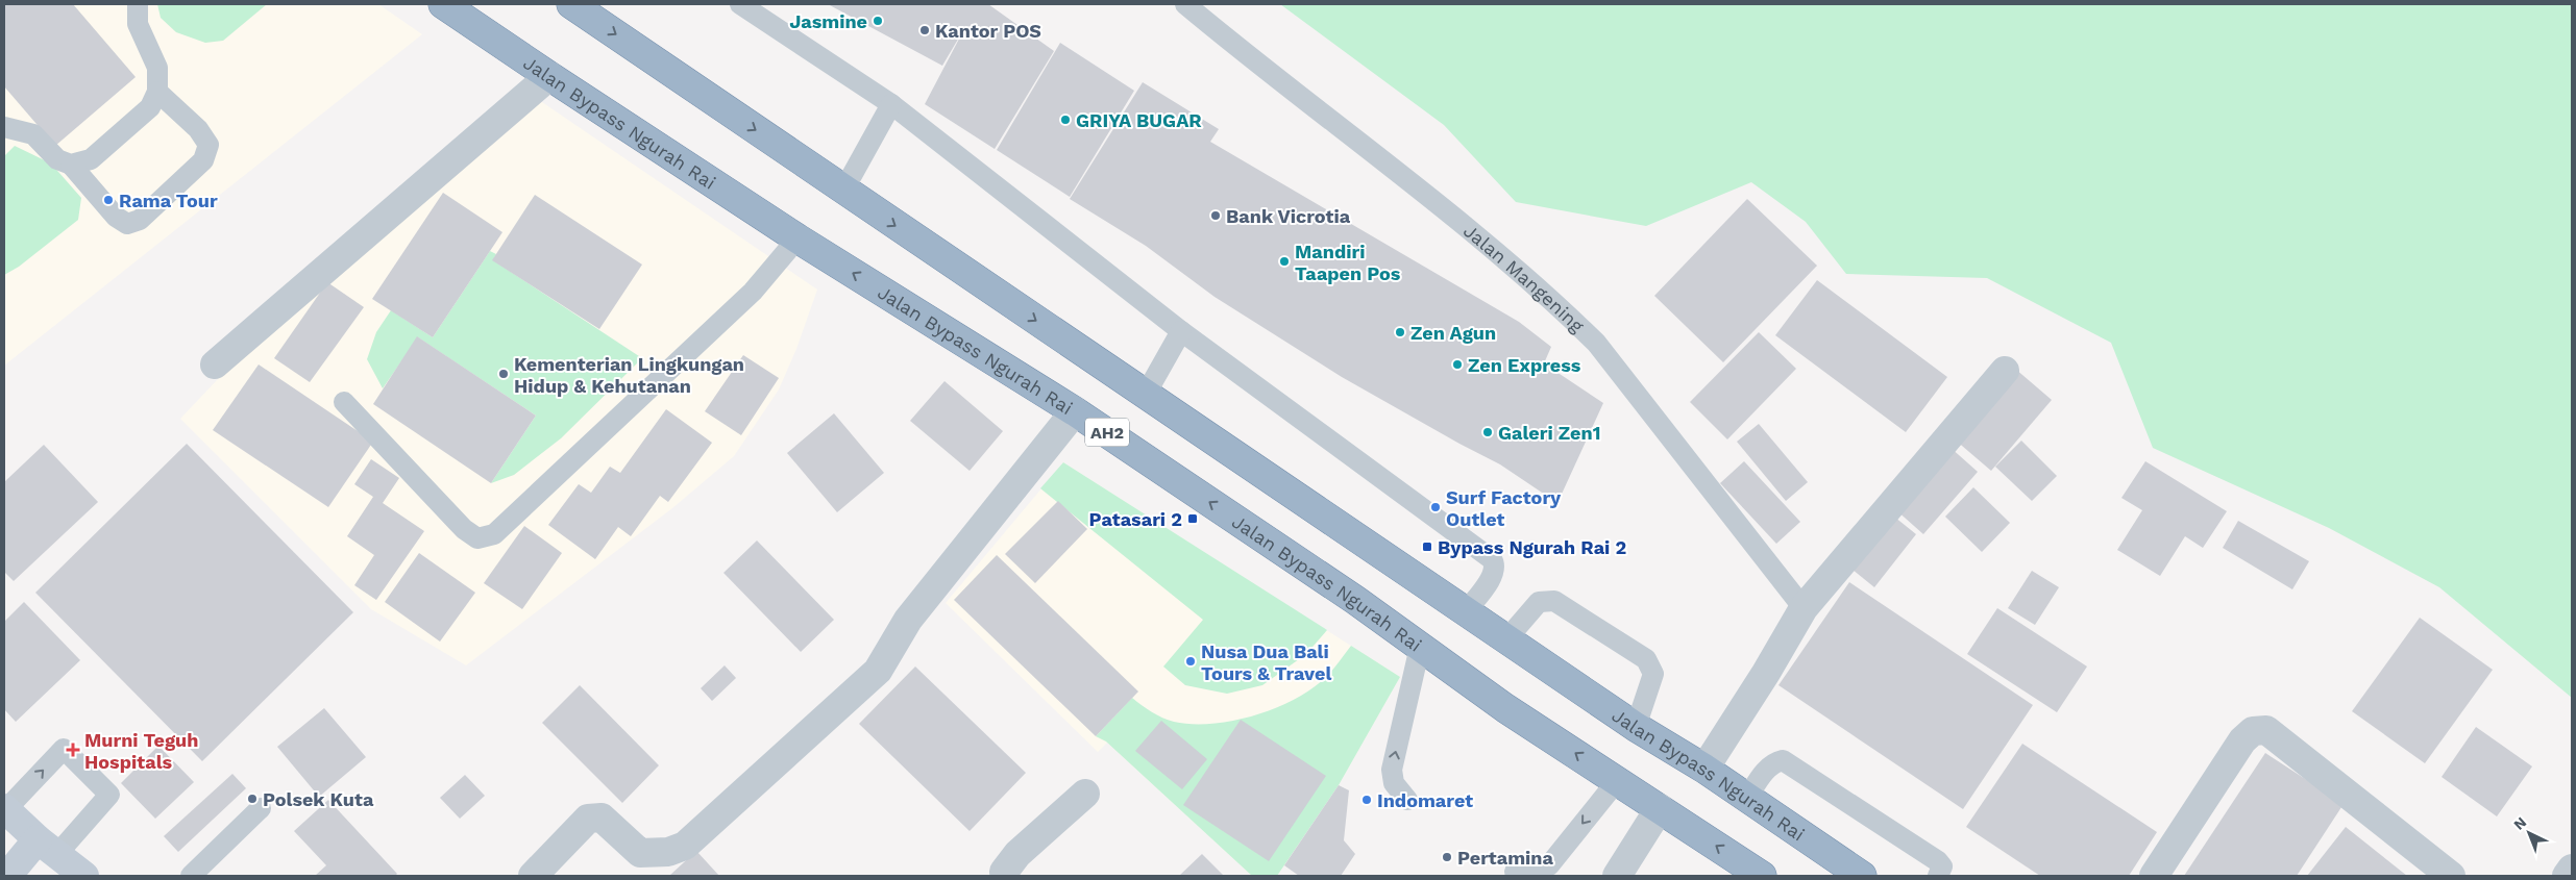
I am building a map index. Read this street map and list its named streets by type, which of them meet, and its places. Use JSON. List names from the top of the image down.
{
  "streets": {
    "highway": ["Jalan Bypass Ngurah Rai", "AH2"],
    "lane": ["Jalan Mangening"]
  },
  "places": {
    "other": [
      "Jasmine",
      "Kantor POS",
      "GRIYA BUGAR",
      "Rama Tour",
      "Bank Vicrotia",
      "Mandiri Taapen Pos",
      "Zen Agun",
      "Zen Express",
      "Kementerian Lingkungan Hidup & Kehutanan",
      "Galeri Zen1",
      "Surf Factory Outlet",
      "Nusa Dua Bali Tours & Travel",
      "Polsek Kuta",
      "Indomaret",
      "Pertamina"
    ],
    "transit": ["Patasari 2", "Bypass Ngurah Rai 2"],
    "health": ["Murni Teguh Hospitals"]
  },
  "north": "top left"
}
